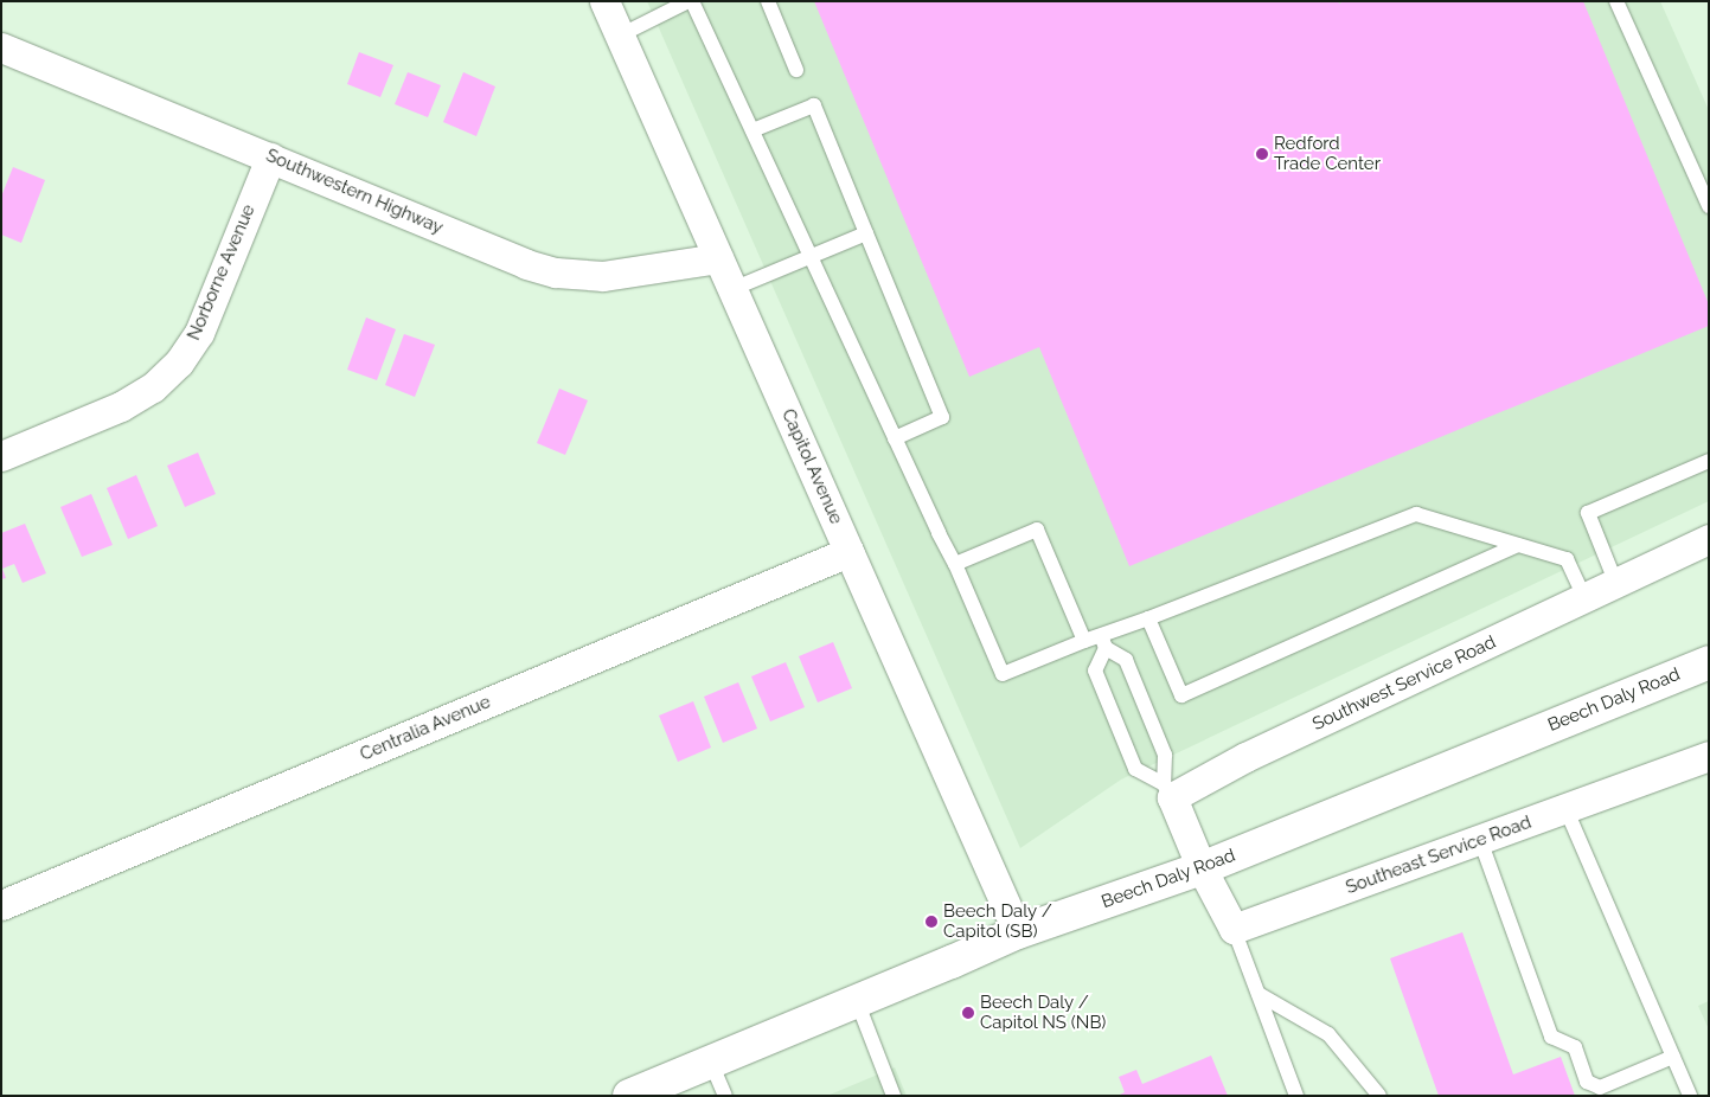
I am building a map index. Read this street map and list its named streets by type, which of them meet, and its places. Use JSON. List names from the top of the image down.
{
  "streets": {
    "main road": ["Beech Daly Road"],
    "street": [
      "Southwestern Highway",
      "Norborne Avenue",
      "Capitol Avenue",
      "Southwest Service Road",
      "Centralia Avenue",
      "Southeast Service Road"
    ]
  },
  "crossings": [
    ["Southwestern Highway", "Norborne Avenue"],
    ["Southwestern Highway", "Capitol Avenue"],
    ["Capitol Avenue", "Beech Daly Road"],
    ["Capitol Avenue", "Centralia Avenue"]
  ],
  "places": ["Redford Trade Center", "Beech Daly / Capitol (SB)", "Beech Daly / Capitol NS (NB)"]
}
